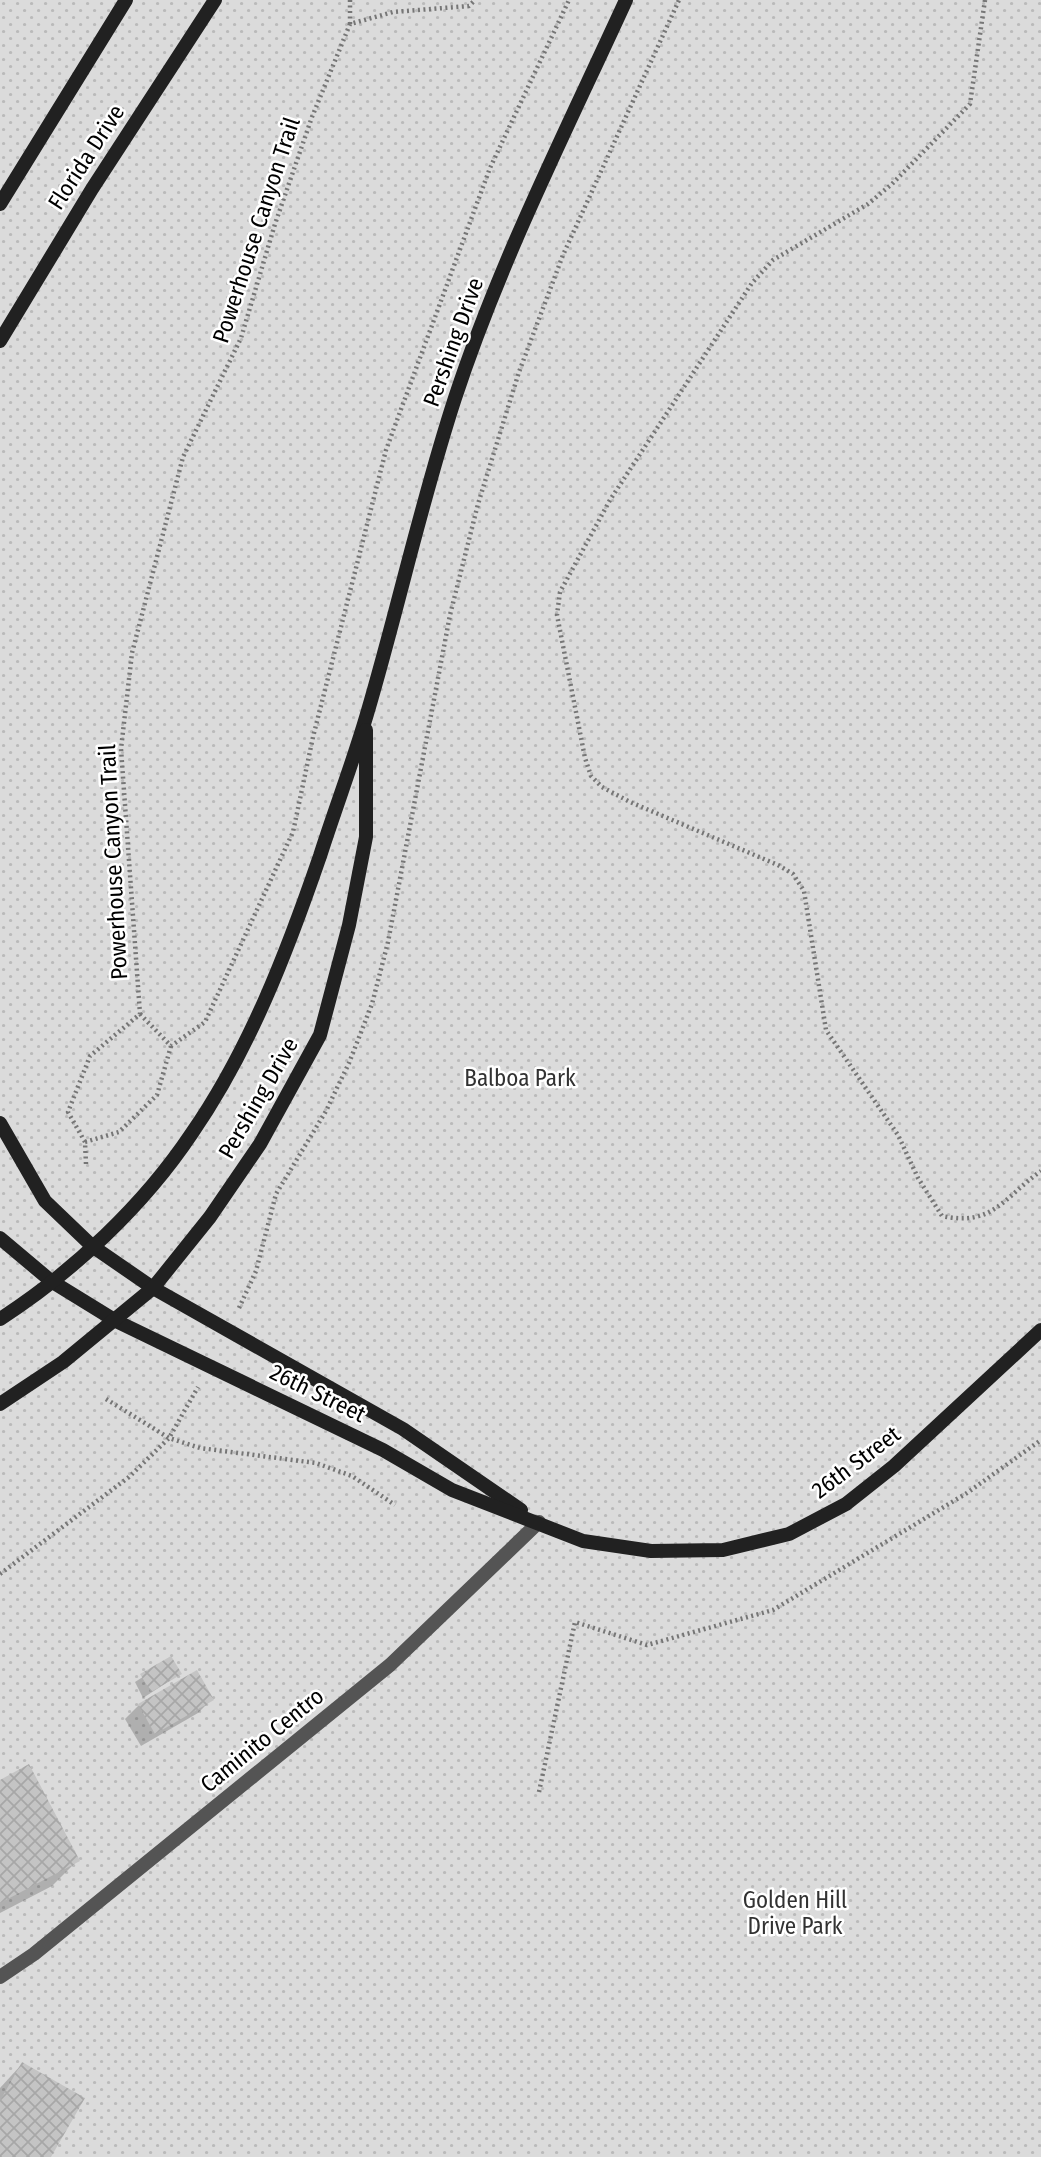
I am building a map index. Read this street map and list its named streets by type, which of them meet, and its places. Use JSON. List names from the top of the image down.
{
  "streets": {
    "main road": ["Florida Drive", "Pershing Drive", "26th Street"],
    "street": ["Caminito Centro"],
    "path": ["Powerhouse Canyon Trail"]
  },
  "crossings": [
    ["Pershing Drive", "26th Street"],
    ["26th Street", "Caminito Centro"]
  ],
  "parks": ["Balboa Park", "Golden Hill Drive Park"]
}
